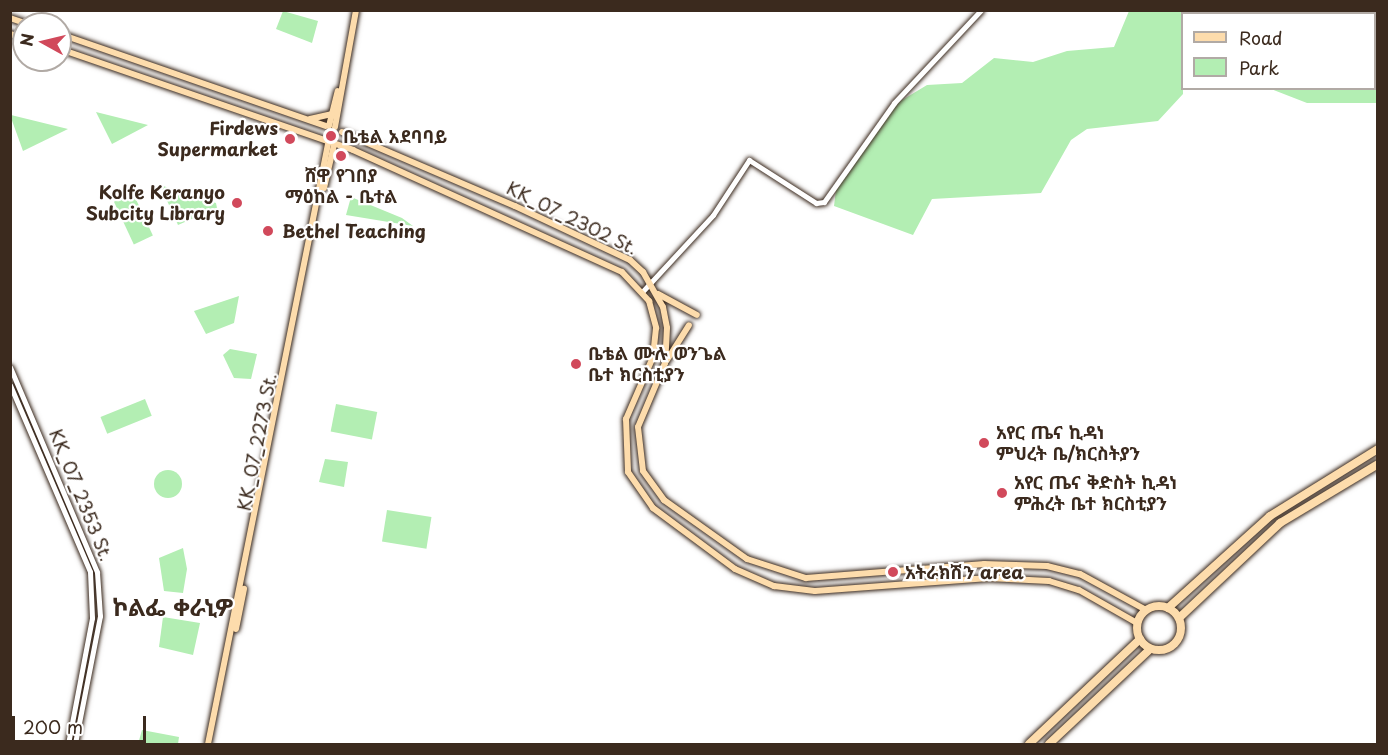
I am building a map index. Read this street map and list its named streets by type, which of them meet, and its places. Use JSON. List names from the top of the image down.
{
  "streets": {
    "main road": ["KK_07_2302 St.", "KK_07_2273 St."],
    "street": ["KK_07_2353 St."]
  },
  "crossings": [
    ["KK_07_2302 St.", "KK_07_2273 St."]
  ],
  "districts": ["ኮልፌ ቀራኒዎ"],
  "places": [
    "ቤቴል አደባባይ",
    "Firdews Supermarket",
    "ሸዋ የገበያ ማዕከል - ቤተል",
    "Kolfe Keranyo Subcity Library",
    "Bethel Teaching",
    "ቤቴል ሙሉ ወንጌል ቤተ ክርስቲያን",
    "አየር ጤና ኪዳነ ምህረት ቤ/ክርስትያን",
    "አየር ጤና ቅድስት ኪዳነ ምሕረት ቤተ ክርስቲያን",
    "አትራክሽን area"
  ],
  "legend": ["Road", "Park"],
  "scale_bar": "200 m",
  "north": "left"
}
